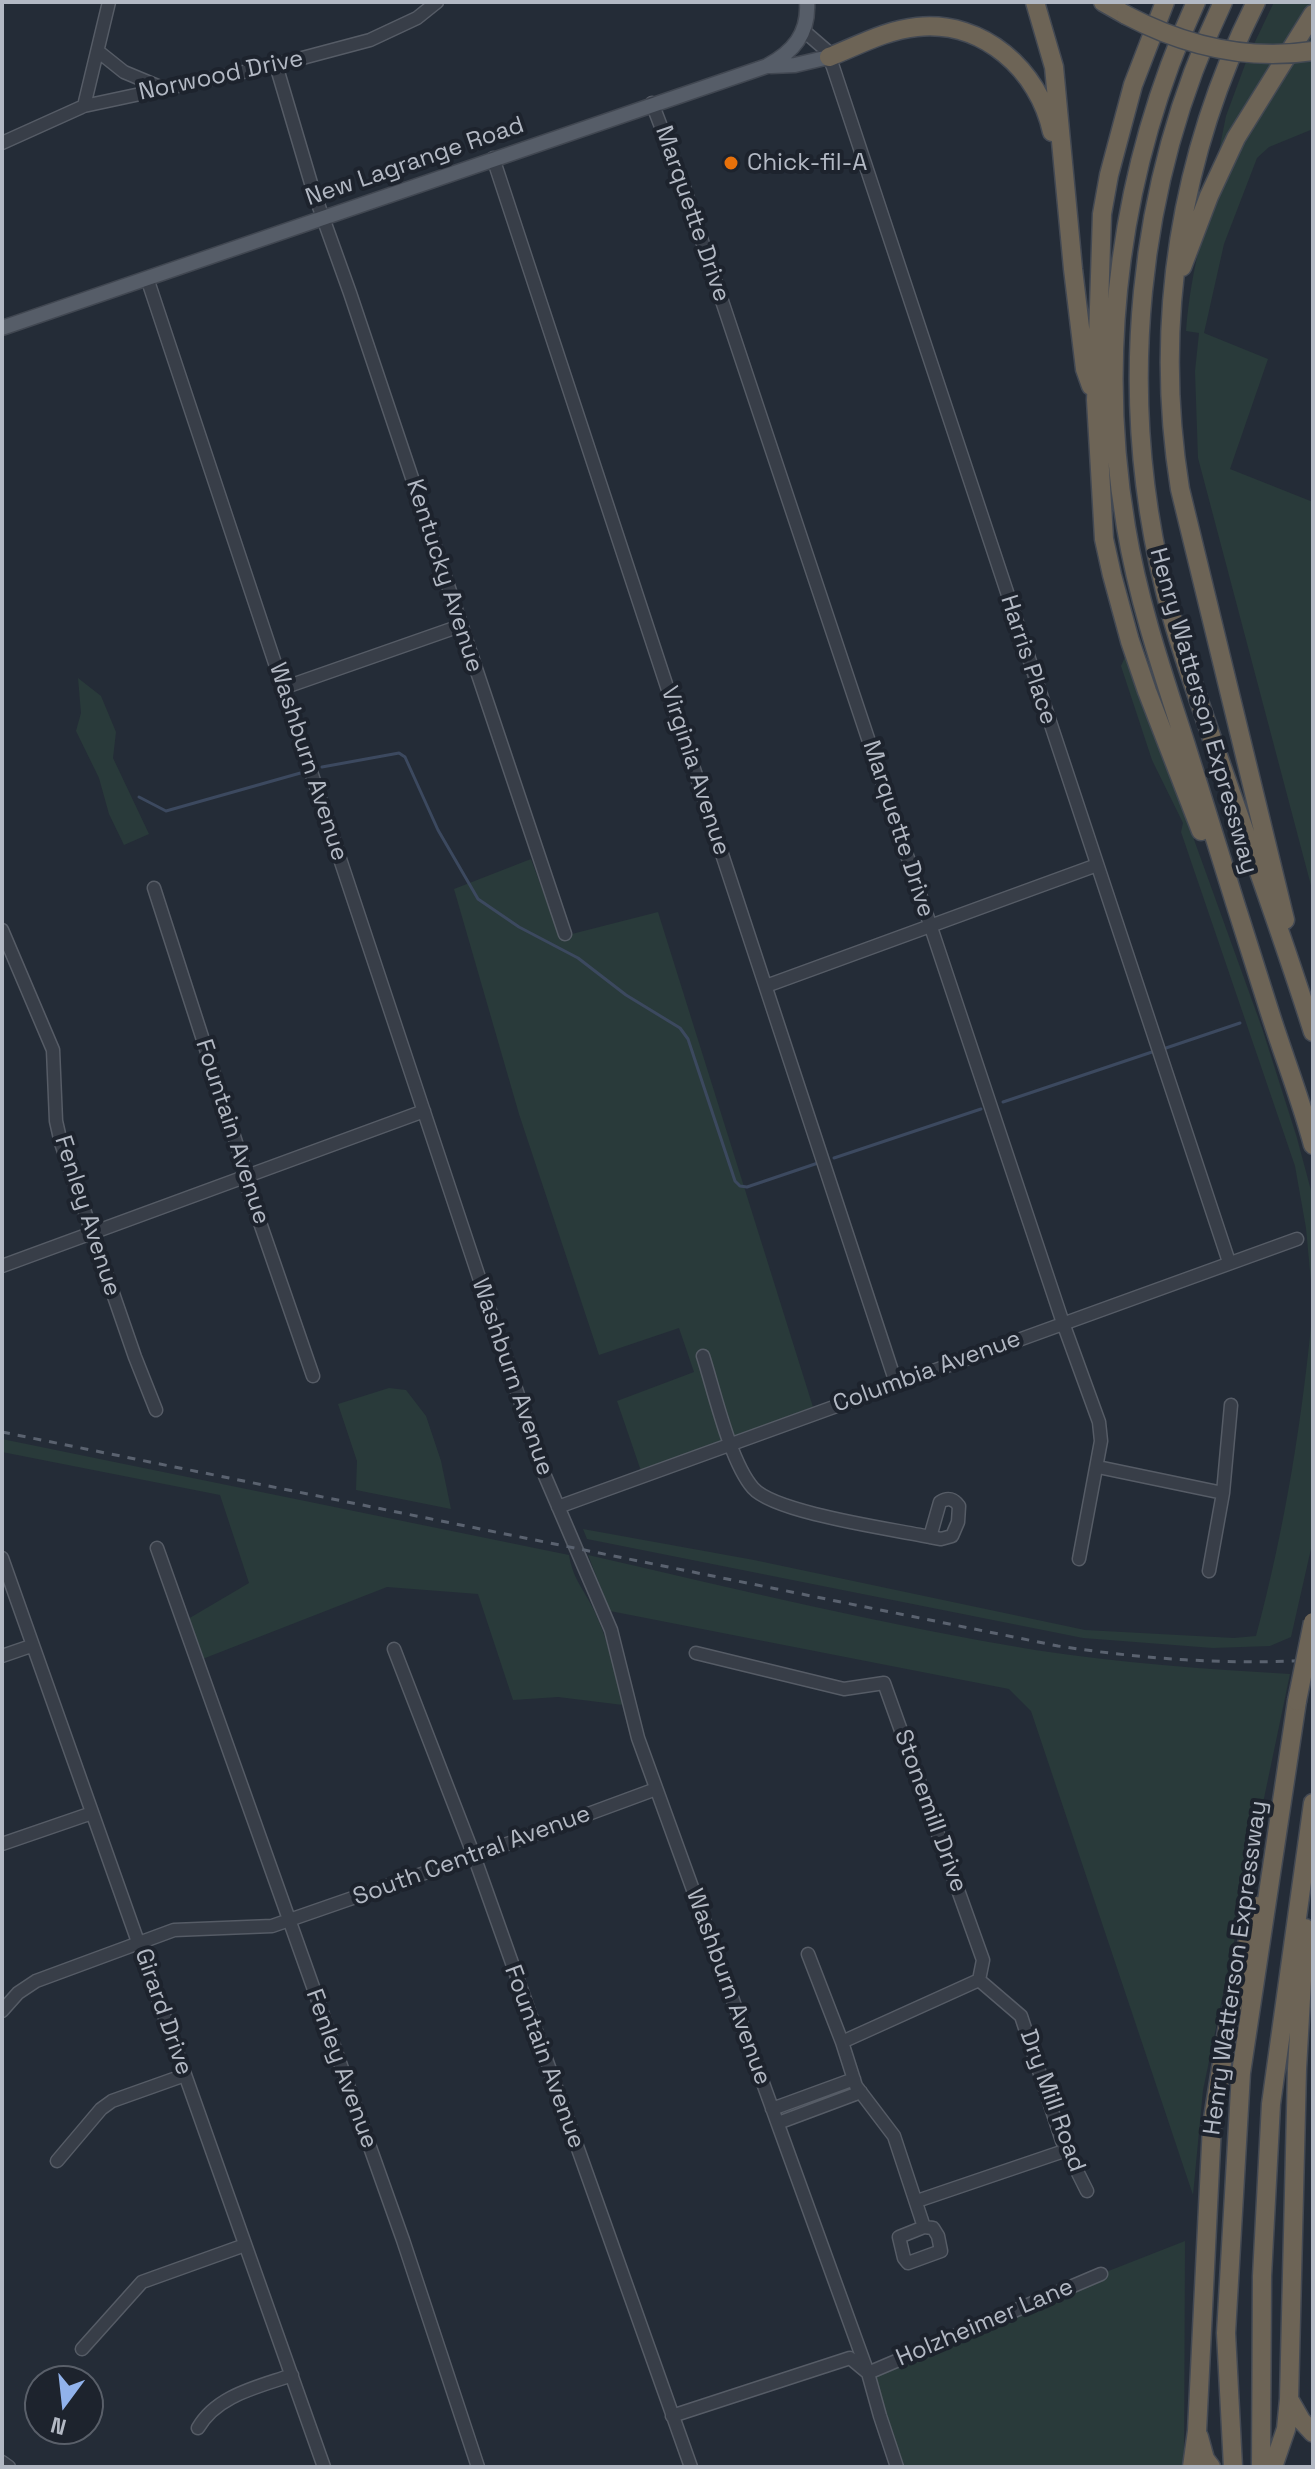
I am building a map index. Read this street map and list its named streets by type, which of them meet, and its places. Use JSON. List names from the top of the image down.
{
  "streets": {
    "highway": ["Henry Watterson Expressway"],
    "main road": ["New Lagrange Road"],
    "street": [
      "Norwood Drive",
      "Marquette Drive",
      "Kentucky Avenue",
      "Harris Place",
      "Washburn Avenue",
      "Virginia Avenue",
      "Fountain Avenue",
      "Fenley Avenue",
      "Columbia Avenue",
      "Stonemill Drive",
      "South Central Avenue",
      "Girard Drive",
      "Dry Mill Road",
      "Holzheimer Lane"
    ]
  },
  "crossings": [
    ["Norwood Drive", "Kentucky Avenue"],
    ["New Lagrange Road", "Marquette Drive"],
    ["New Lagrange Road", "Kentucky Avenue"],
    ["New Lagrange Road", "Harris Place"],
    ["New Lagrange Road", "Washburn Avenue"],
    ["New Lagrange Road", "Virginia Avenue"],
    ["Marquette Drive", "Columbia Avenue"],
    ["Harris Place", "Columbia Avenue"],
    ["Washburn Avenue", "Columbia Avenue"],
    ["Washburn Avenue", "South Central Avenue"],
    ["Washburn Avenue", "Holzheimer Lane"],
    ["Virginia Avenue", "Columbia Avenue"],
    ["Fountain Avenue", "South Central Avenue"],
    ["Fenley Avenue", "South Central Avenue"],
    ["Stonemill Drive", "Dry Mill Road"],
    ["South Central Avenue", "Girard Drive"]
  ],
  "places": ["Chick-fil-A"],
  "north": "bottom"
}
